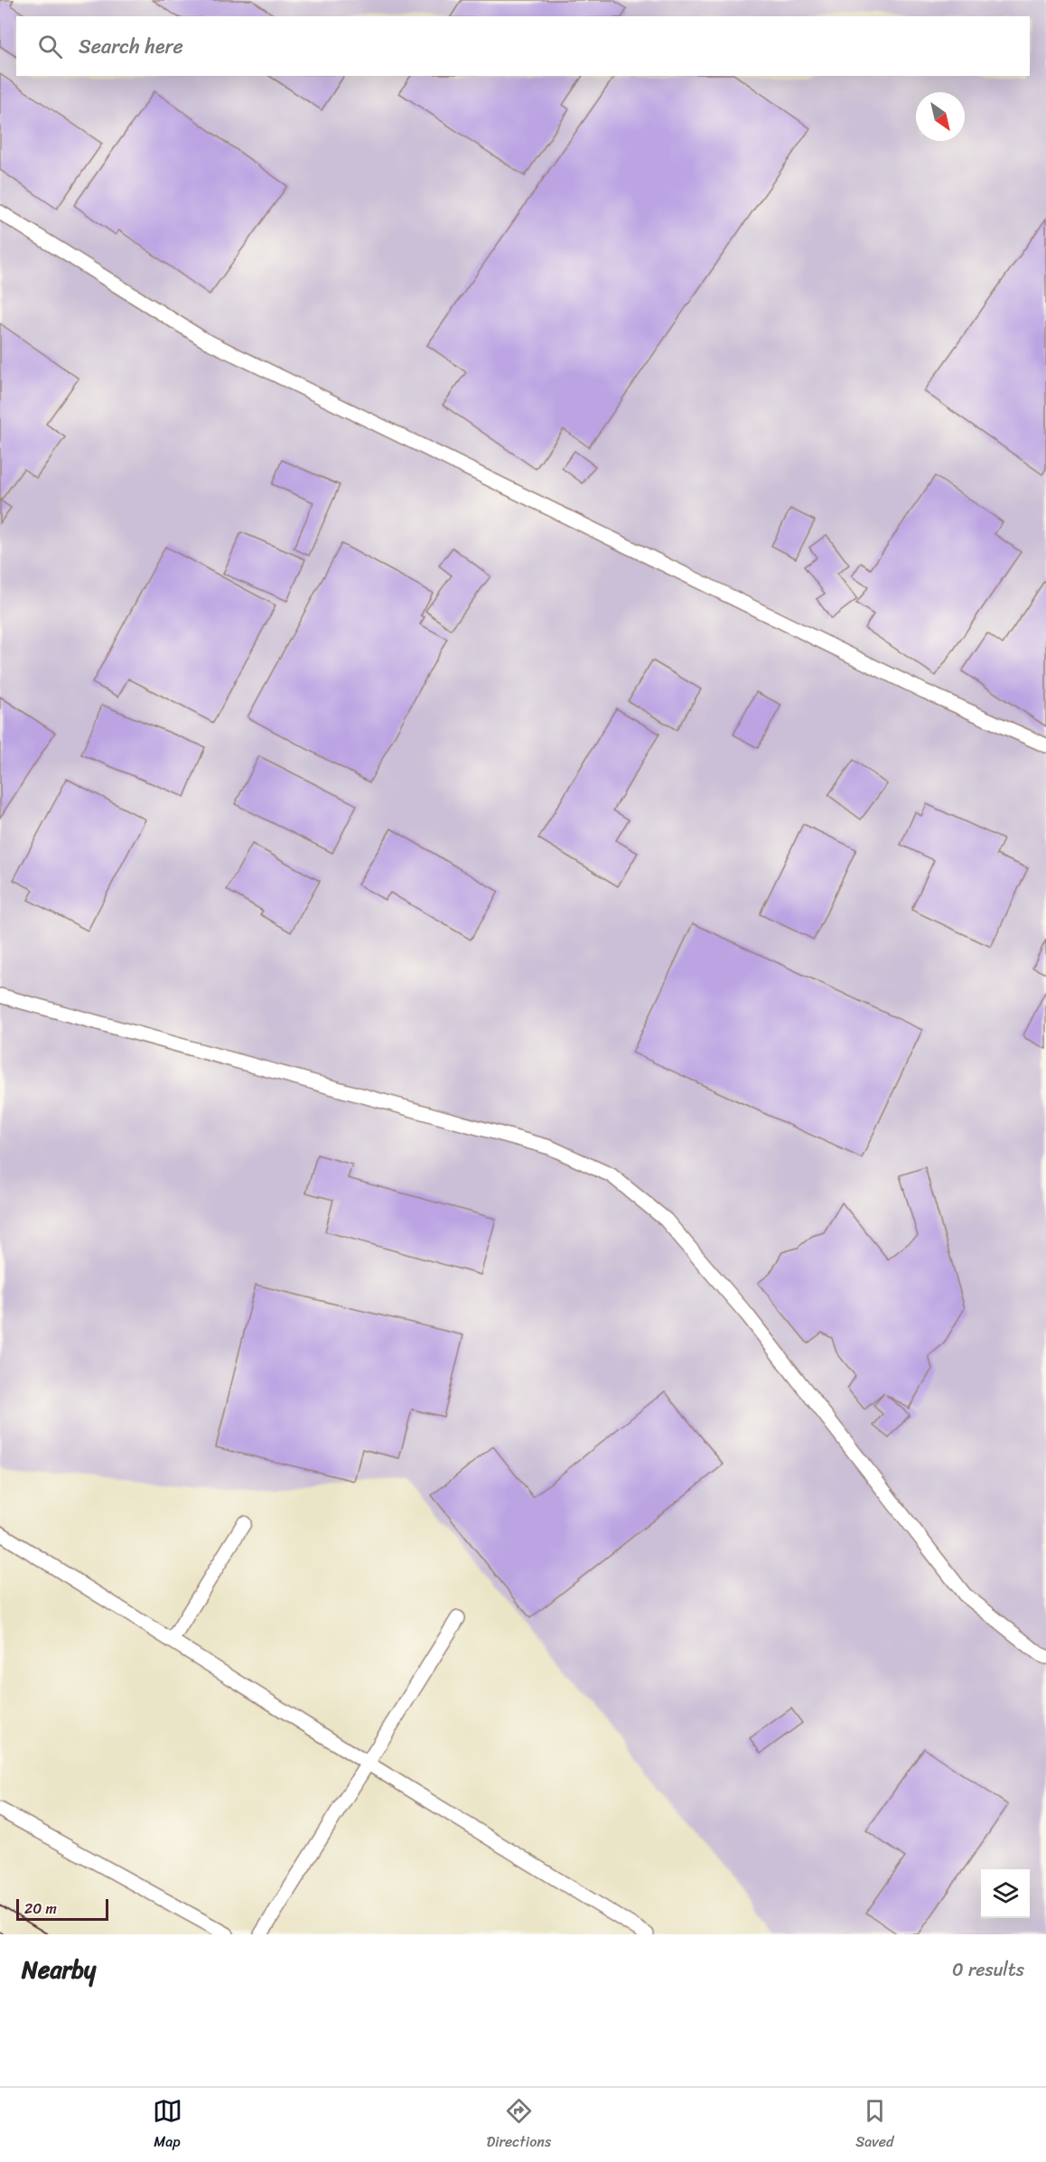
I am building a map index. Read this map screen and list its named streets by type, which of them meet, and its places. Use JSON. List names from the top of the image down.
{
  "scale_bar": "20 m",
  "north": "bottom right",
  "page": {
    "search": "Search here",
    "scale": "20 m",
    "heading": ["Nearby", "0 results"],
    "nav": ["Map", "Directions", "Saved"]
  }
}
